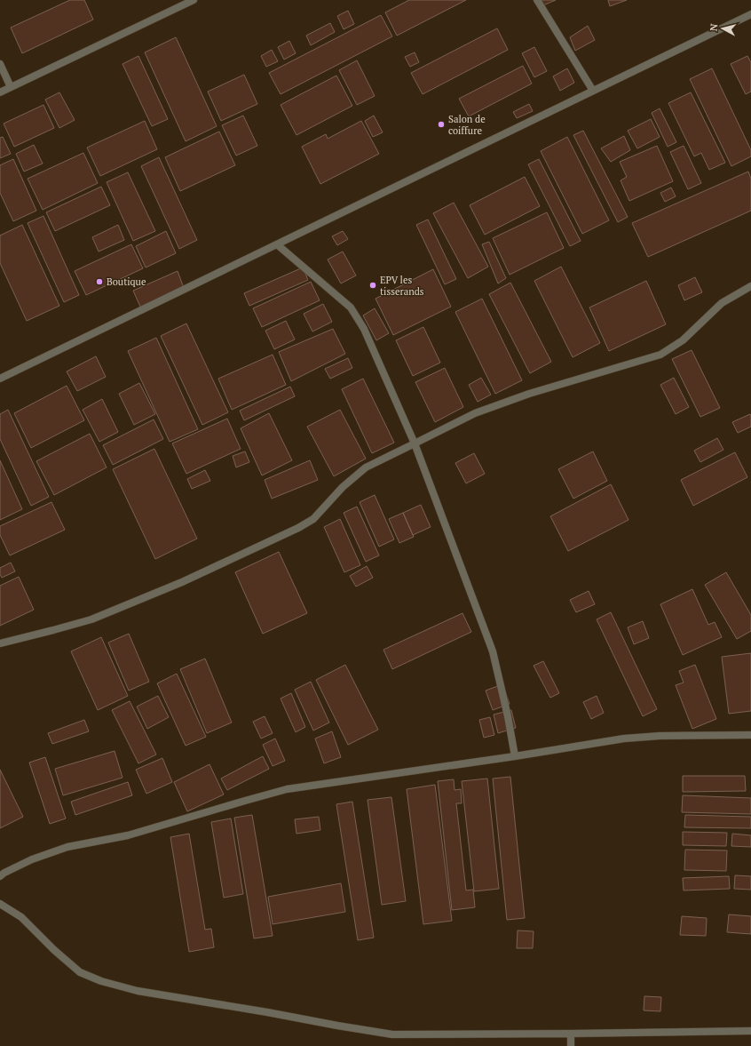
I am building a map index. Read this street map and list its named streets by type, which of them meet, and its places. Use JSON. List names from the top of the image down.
{
  "places": ["Salon de coiffure", "Boutique", "EPV les tisserands"],
  "north": "left"
}
